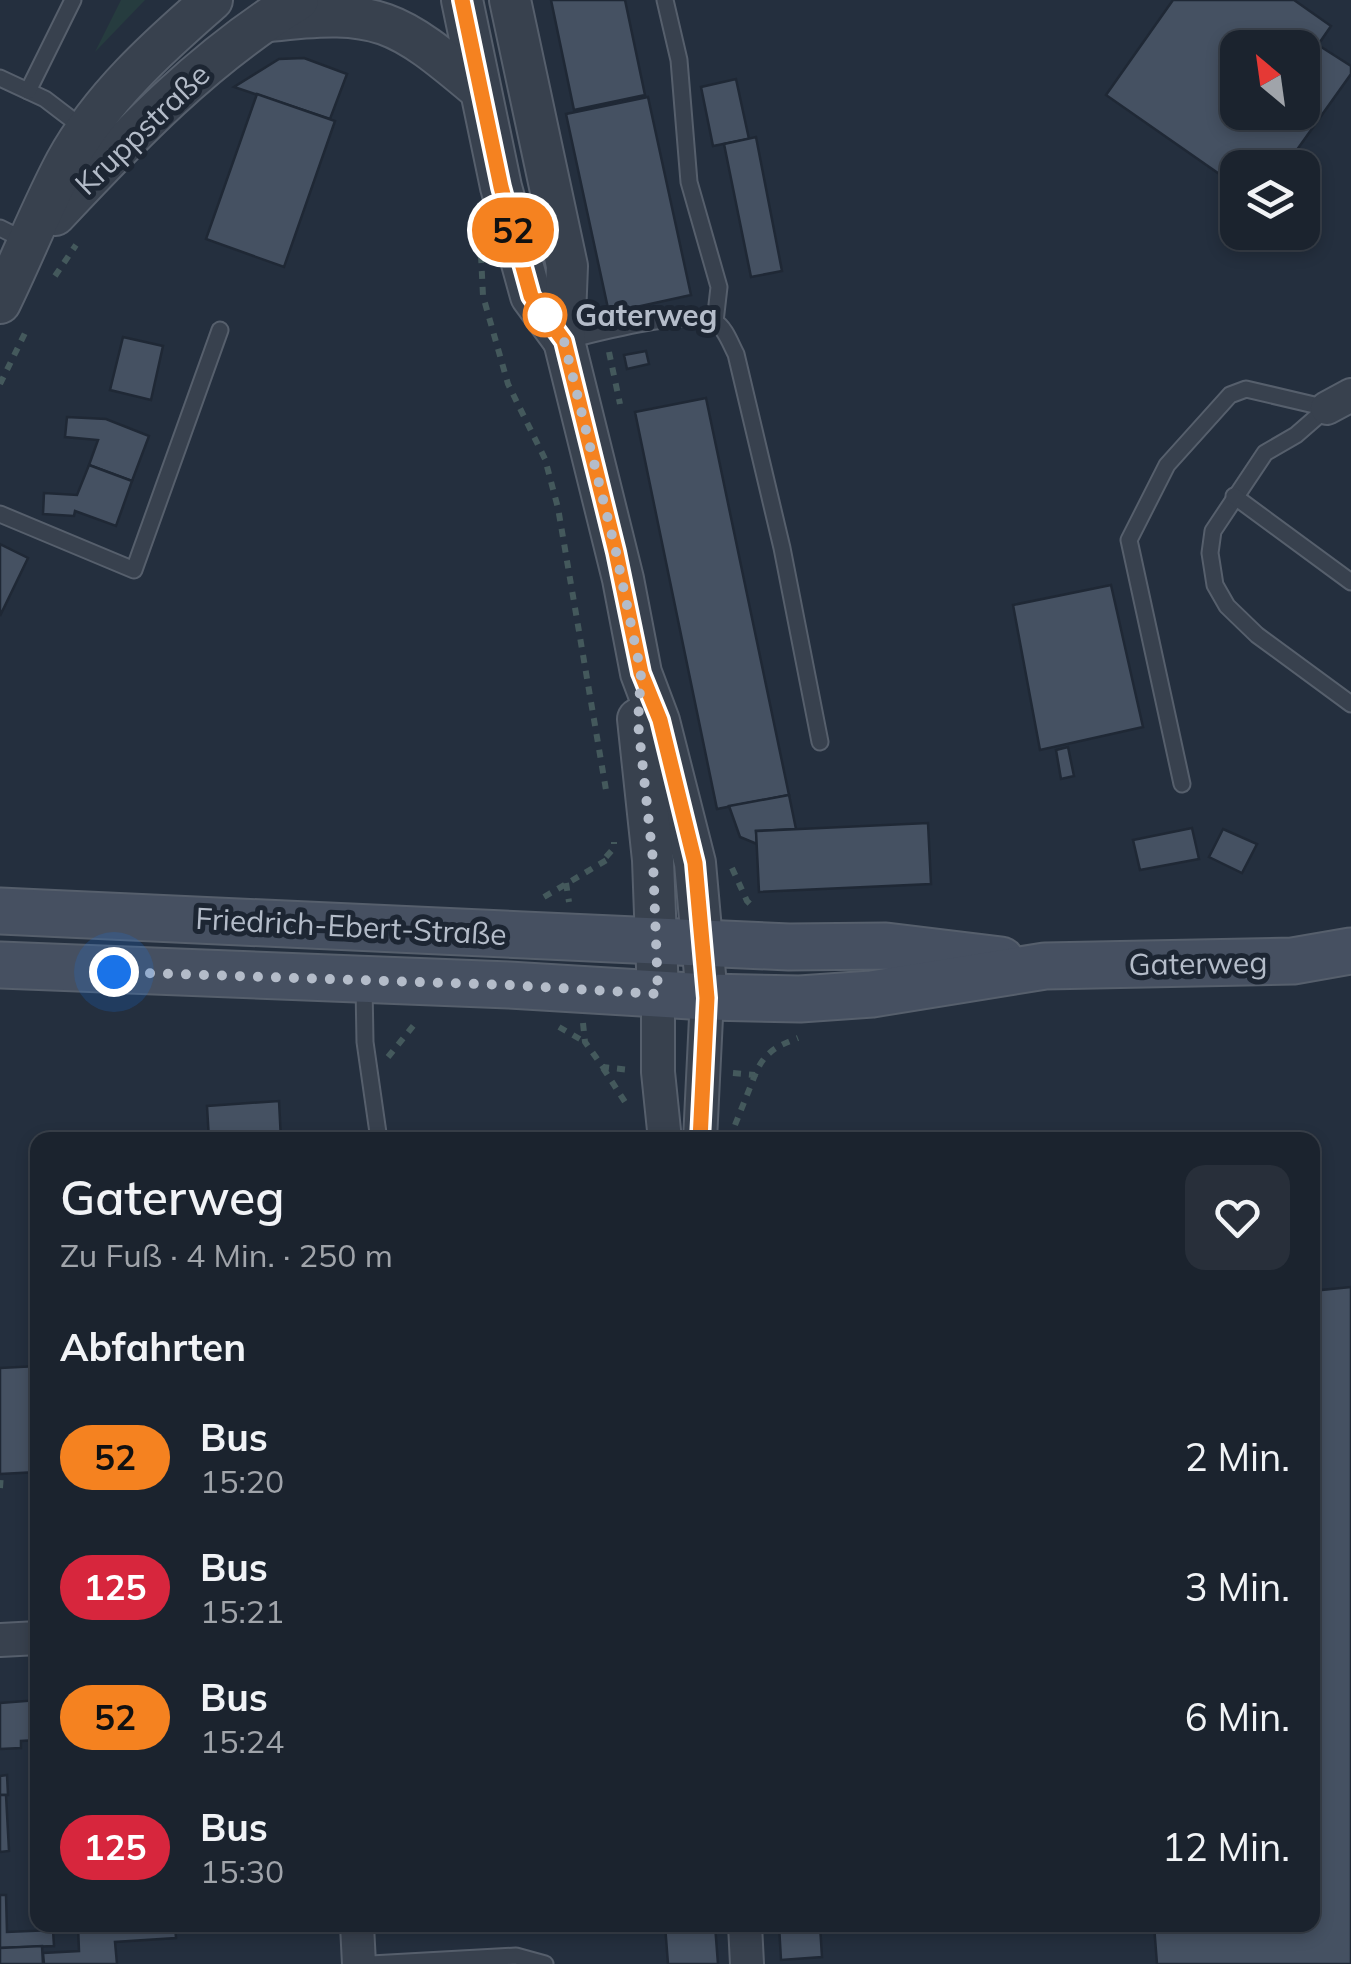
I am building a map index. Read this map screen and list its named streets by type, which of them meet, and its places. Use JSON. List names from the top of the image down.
{
  "streets": {
    "main road": ["Friedrich-Ebert-Straße", "Gaterweg"],
    "street": ["Kruppstraße"]
  },
  "crossings": [
    ["Friedrich-Ebert-Straße", "Gaterweg"]
  ],
  "places": ["Gaterweg"],
  "lines": ["bus line 52"],
  "north": "top left",
  "page": {
    "on_map": "52",
    "heading": [
      ["Gaterweg", "Zu Fuß · 4 Min. · 250 m"],
      "Abfahrten"
    ],
    "list": [
      {
        "mark": "52",
        "name": "Bus",
        "note": "15:20",
        "value": "2 Min."
      },
      {
        "mark": "125",
        "name": "Bus",
        "note": "15:21",
        "value": "3 Min."
      },
      {
        "mark": "52",
        "name": "Bus",
        "note": "15:24",
        "value": "6 Min."
      },
      {
        "mark": "125",
        "name": "Bus",
        "note": "15:30",
        "value": "12 Min."
      }
    ]
  }
}
